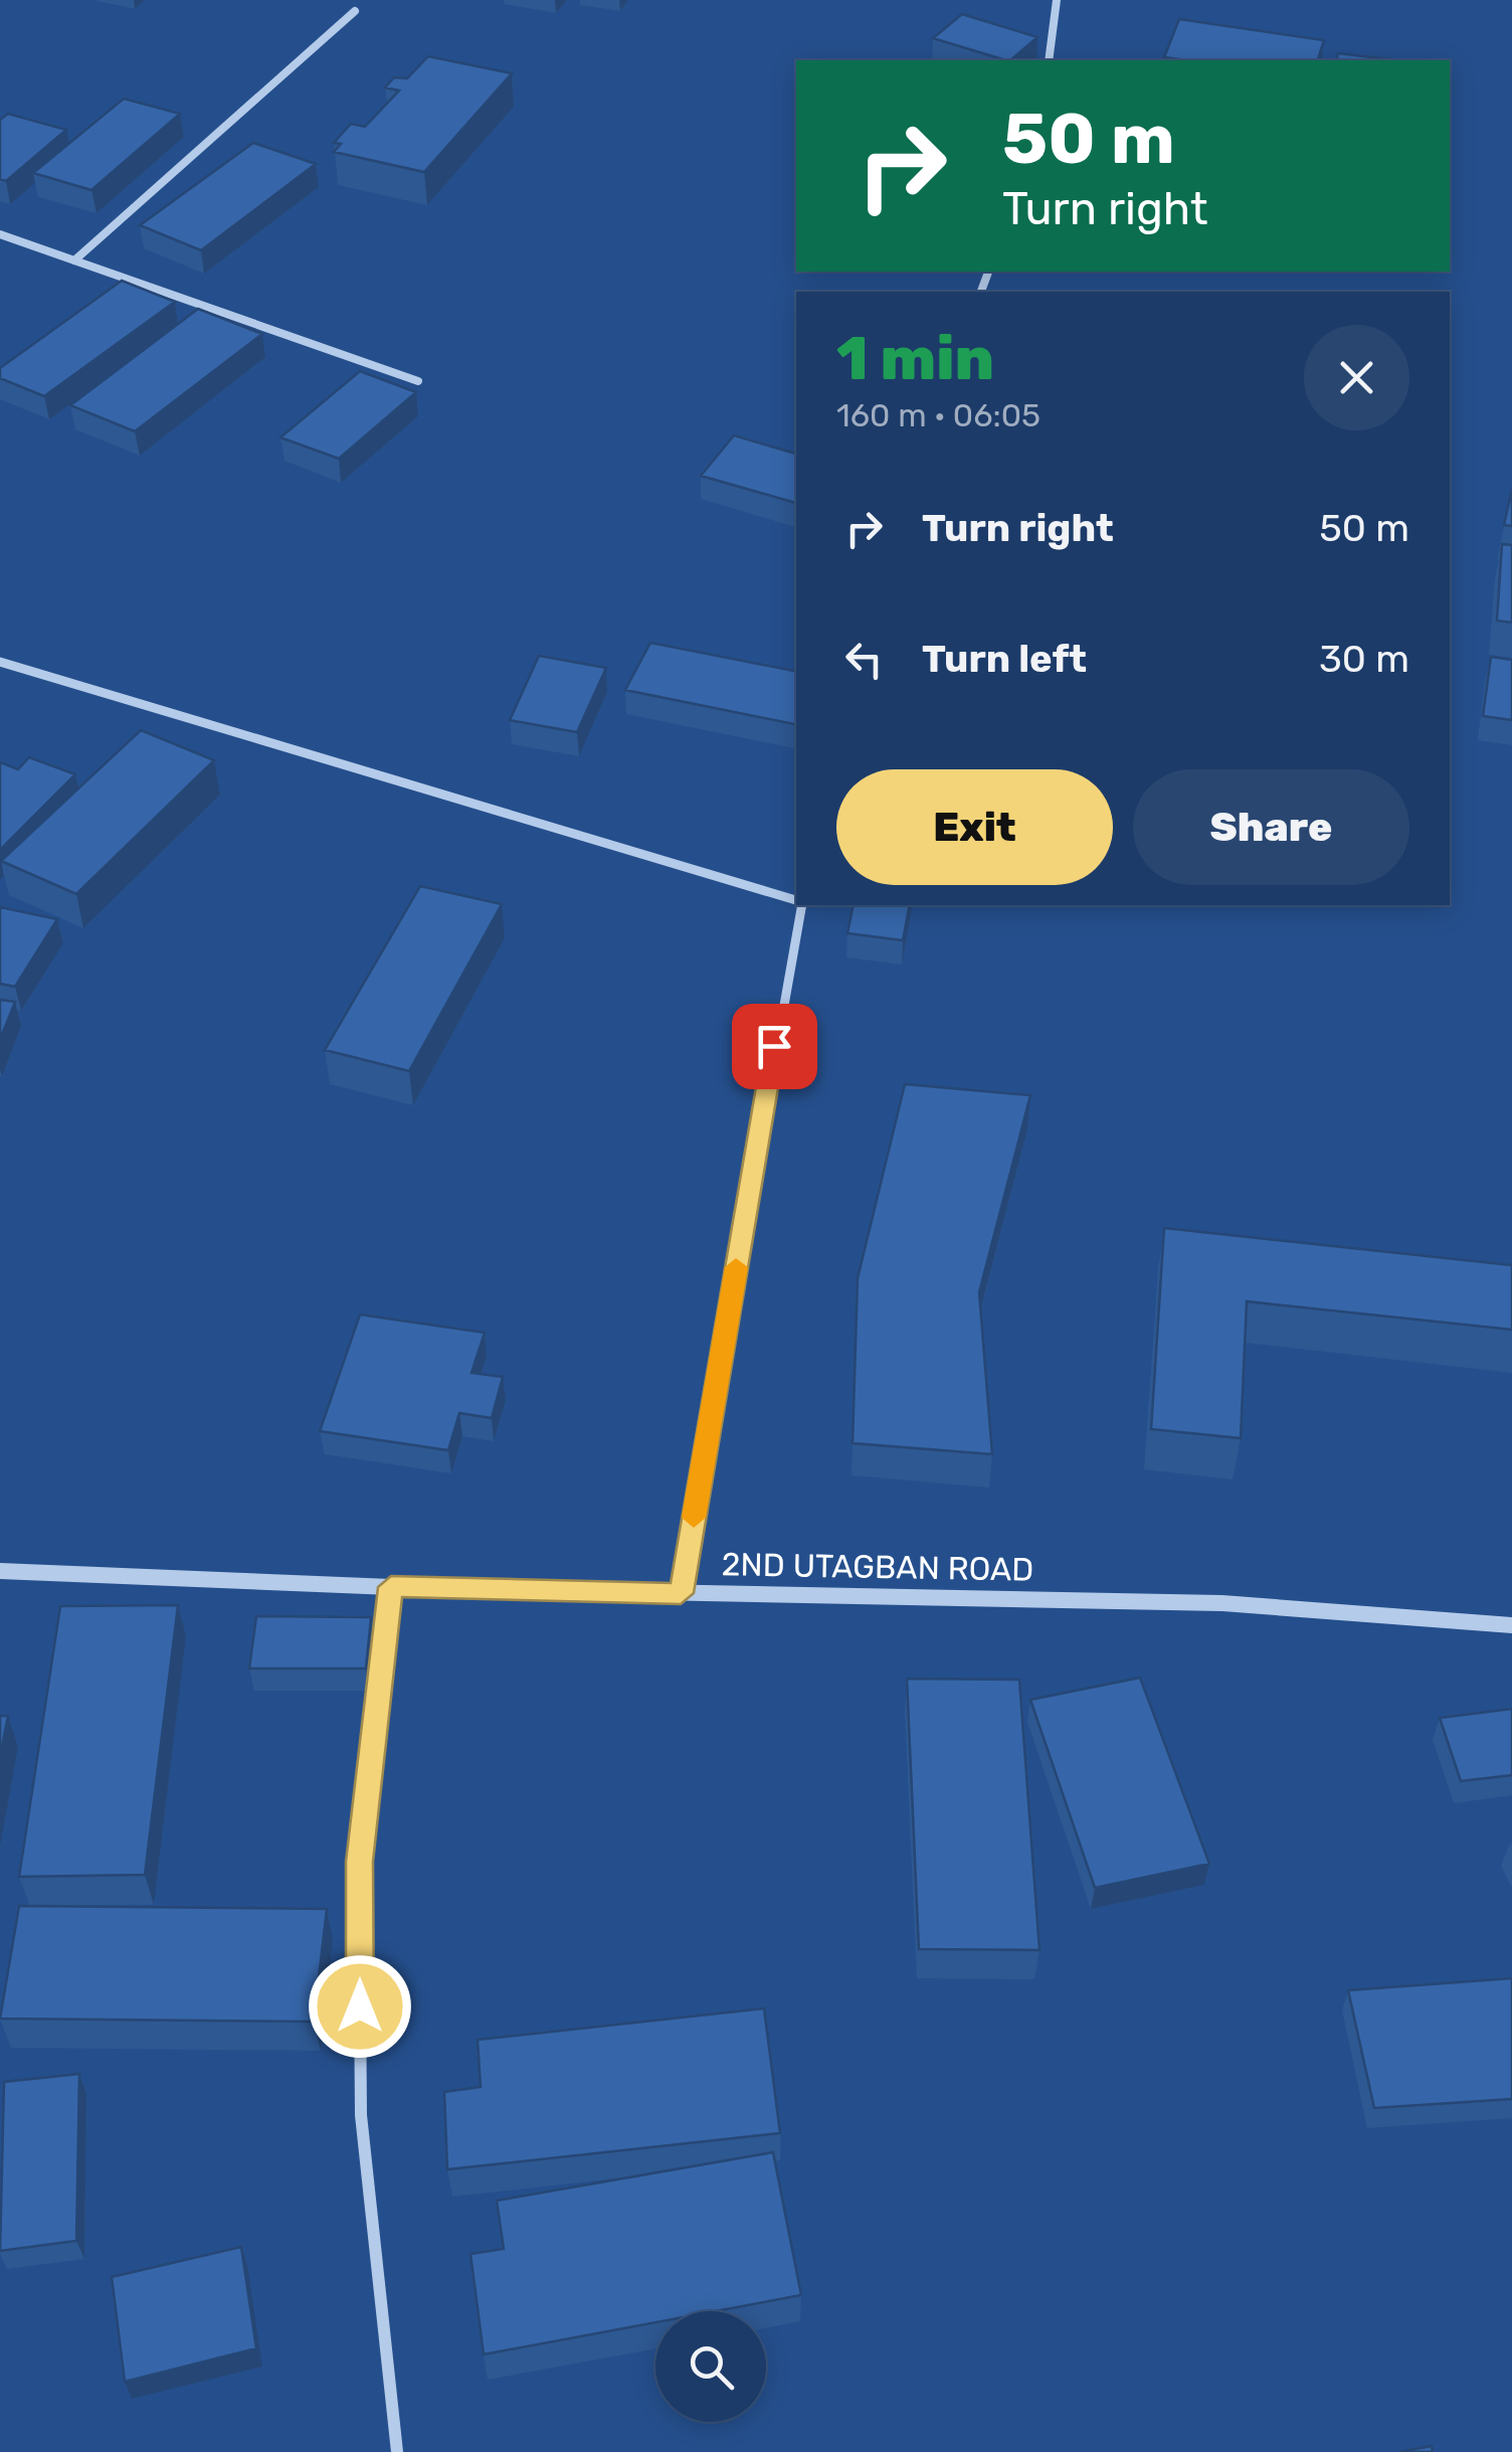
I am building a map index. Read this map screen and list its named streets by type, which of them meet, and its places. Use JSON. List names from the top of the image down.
{
  "streets": {
    "street": ["2ND UTAGBAN ROAD"]
  },
  "page": {
    "turn": ["50 m", "Turn right"],
    "heading": ["1 min", "160 m · 06:05"],
    "list": [
      {
        "name": "Turn right",
        "value": "50 m"
      },
      {
        "name": "Turn left",
        "value": "30 m"
      }
    ],
    "buttons": ["Exit", "Share"]
  }
}
